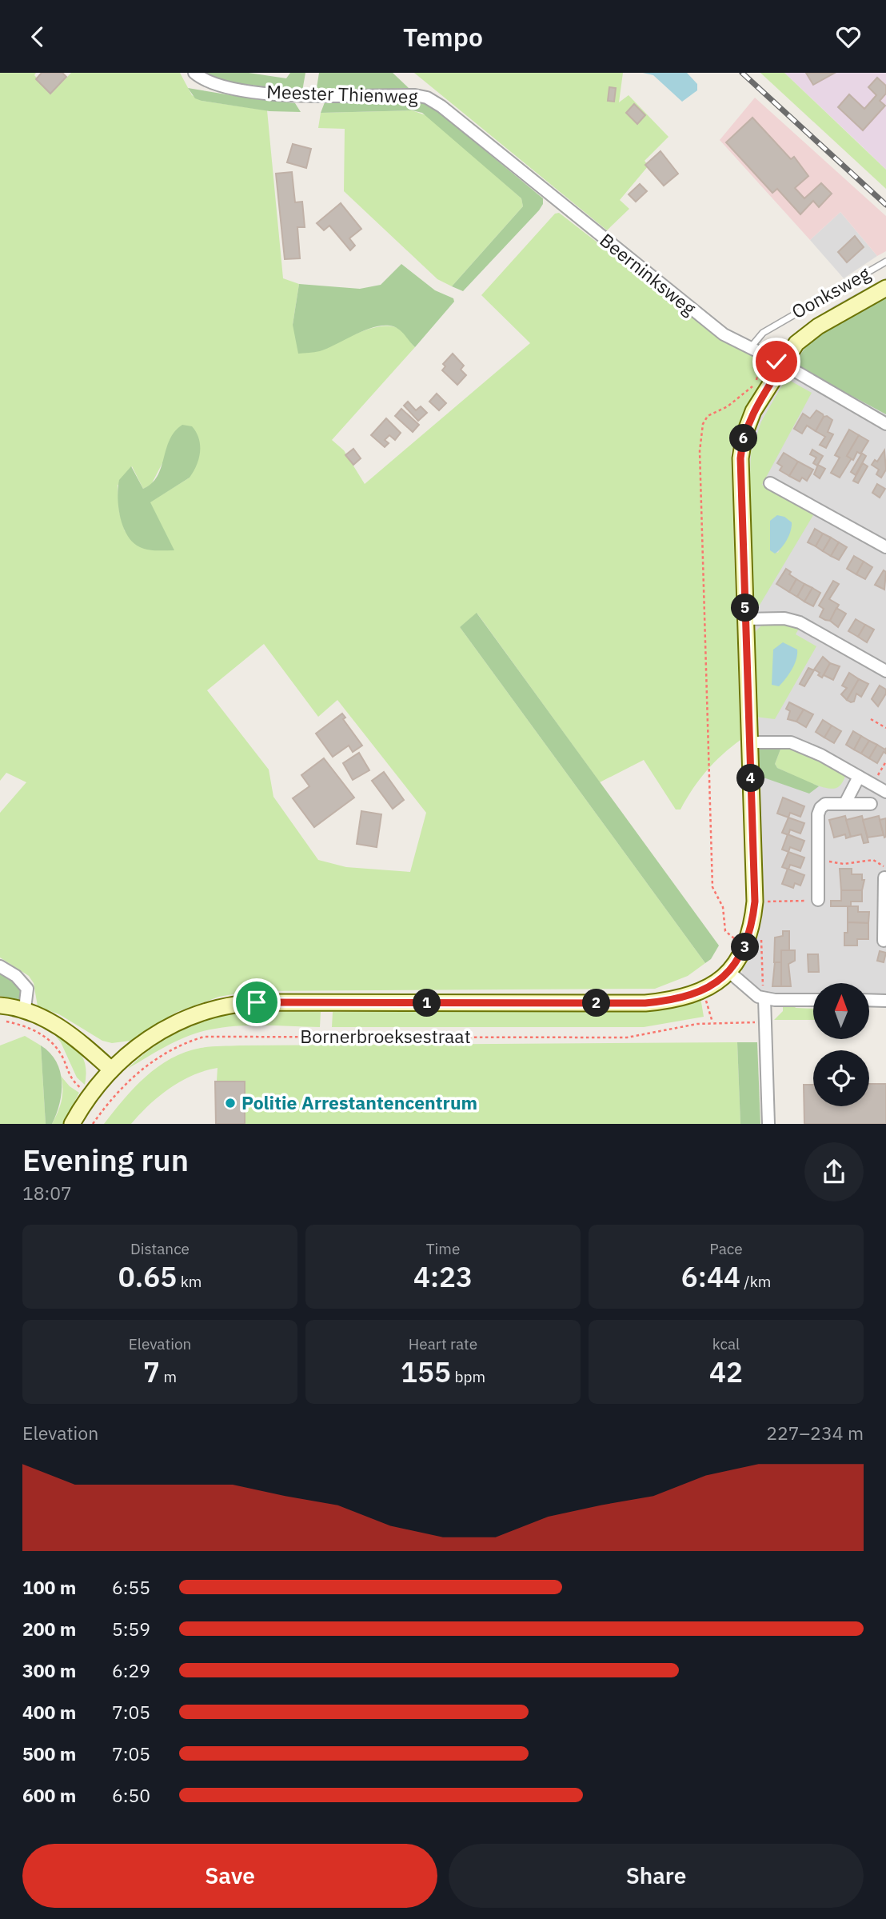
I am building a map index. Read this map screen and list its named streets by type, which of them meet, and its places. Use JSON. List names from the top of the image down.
{
  "streets": {
    "main road": ["Oonksweg", "Bornerbroeksestraat"],
    "street": ["Meester Thienweg", "Beerninksweg"]
  },
  "crossings": [
    ["Meester Thienweg", "Beerninksweg"],
    ["Beerninksweg", "Oonksweg"],
    ["Oonksweg", "Bornerbroeksestraat"]
  ],
  "places": ["Politie Arrestantencentrum"],
  "north": "top",
  "page": {
    "header": "Tempo",
    "pins": [
      "6",
      "5",
      "4",
      "3",
      "1",
      "2"
    ],
    "heading": ["Evening run", "18:07"],
    "stats": [
      ["Distance", "0.65 km"],
      ["Time", "4:23"],
      ["Pace", "6:44 /km"],
      ["Elevation", "7 m"],
      ["Heart rate", "155 bpm"],
      ["kcal", "42"]
    ],
    "chart": ["Elevation", "227–234 m"],
    "list": [
      {
        "name": "100 m",
        "note": "6:55"
      },
      {
        "name": "200 m",
        "note": "5:59"
      },
      {
        "name": "300 m",
        "note": "6:29"
      },
      {
        "name": "400 m",
        "note": "7:05"
      },
      {
        "name": "500 m",
        "note": "7:05"
      },
      {
        "name": "600 m",
        "note": "6:50"
      }
    ],
    "buttons": ["Save", "Share"]
  }
}
